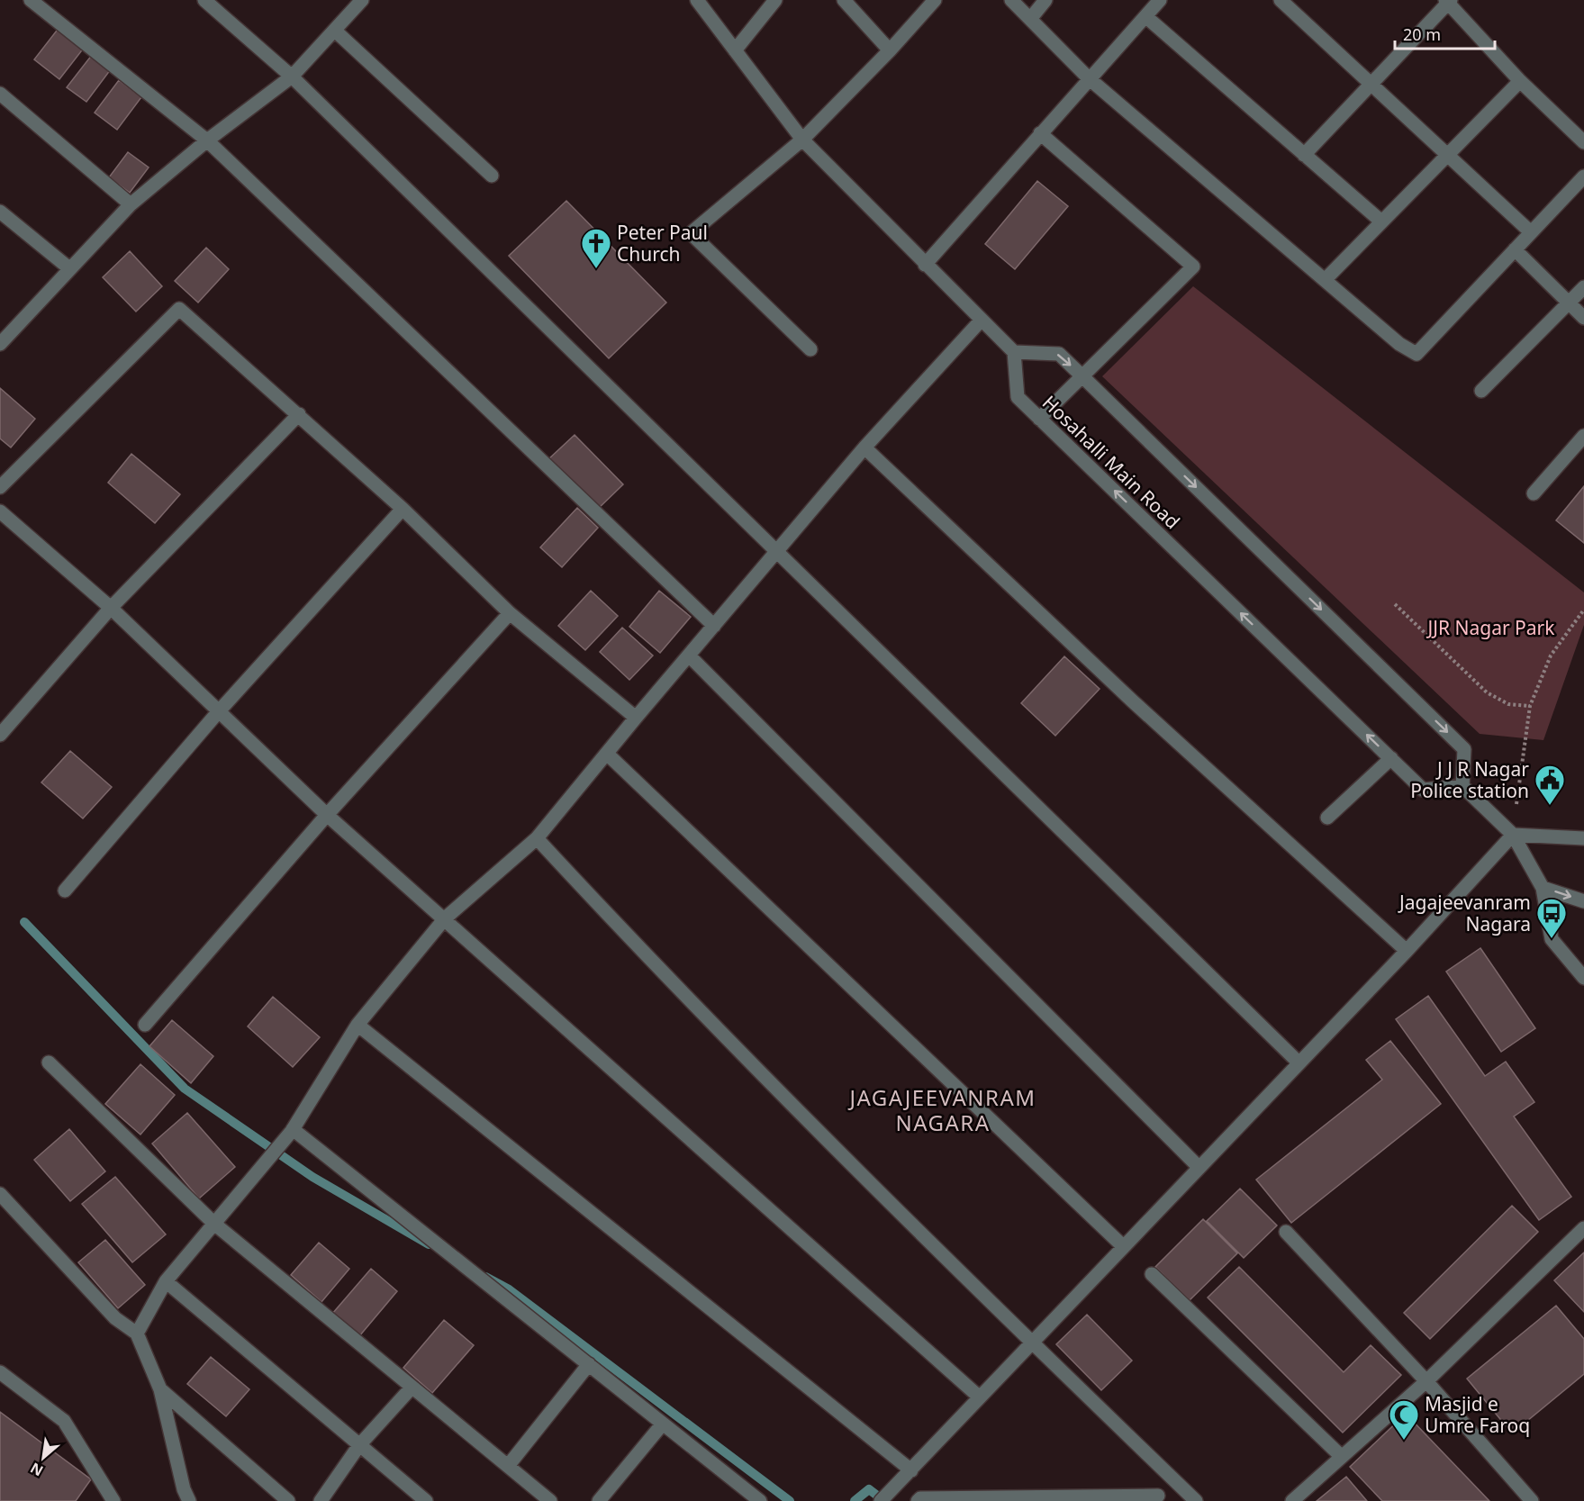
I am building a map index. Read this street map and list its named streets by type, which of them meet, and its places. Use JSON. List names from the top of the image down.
{
  "streets": {
    "street": ["Hosahalli Main Road"]
  },
  "districts": ["JAGAJEEVANRAM NAGARA"],
  "parks": ["JJR Nagar Park"],
  "places": {
    "church": ["Peter Paul Church"],
    "public building": ["J J R Nagar Police station"],
    "bus stop": ["Jagajeevanram Nagara"],
    "mosque": ["Masjid e Umre Faroq"]
  },
  "scale_bar": "20 m",
  "north": "bottom left"
}
